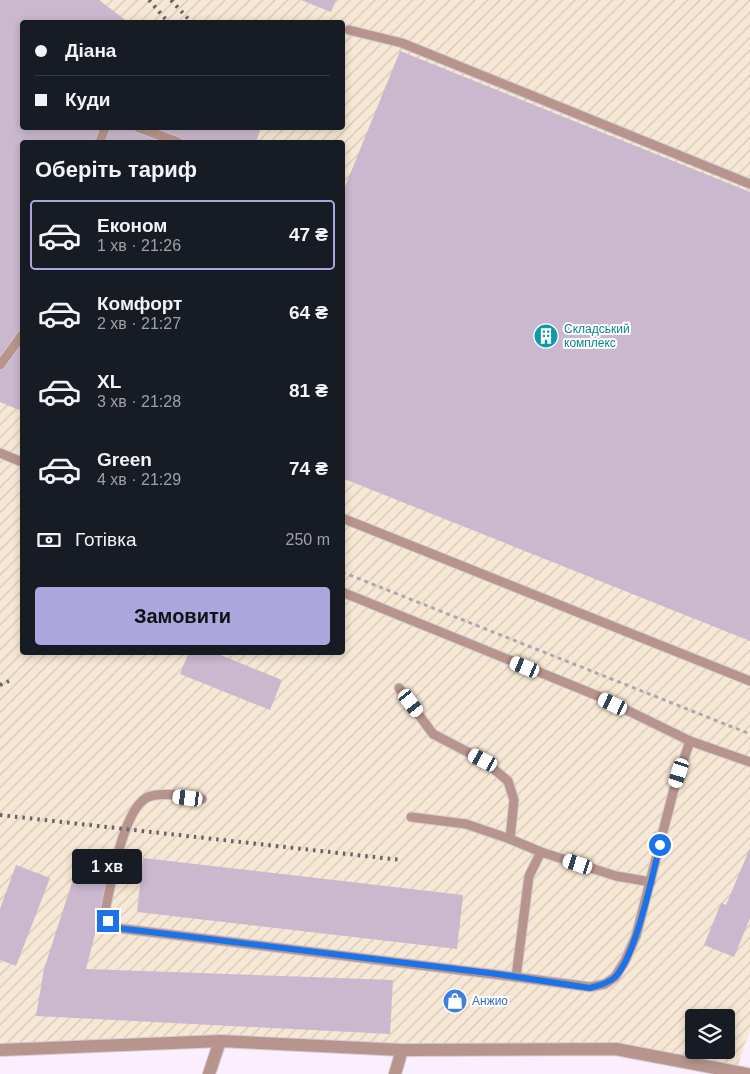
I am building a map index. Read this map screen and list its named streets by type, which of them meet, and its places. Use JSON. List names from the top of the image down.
{
  "places": {
    "building": ["Складський комплекс"],
    "shop": ["Анжио"]
  },
  "page": {
    "banner": ["Діана", "Куди"],
    "heading": "Оберіть тариф",
    "list": [
      {
        "name": "Економ",
        "note": "1 хв · 21:26",
        "value": "47 ₴"
      },
      {
        "name": "Комфорт",
        "note": "2 хв · 21:27",
        "value": "64 ₴"
      },
      {
        "name": "XL",
        "note": "3 хв · 21:28",
        "value": "81 ₴"
      },
      {
        "name": "Green",
        "note": "4 хв · 21:29",
        "value": "74 ₴"
      }
    ],
    "pay": ["Готівка", "250 m"],
    "buttons": "Замовити",
    "bubble": "1 хв"
  }
}
